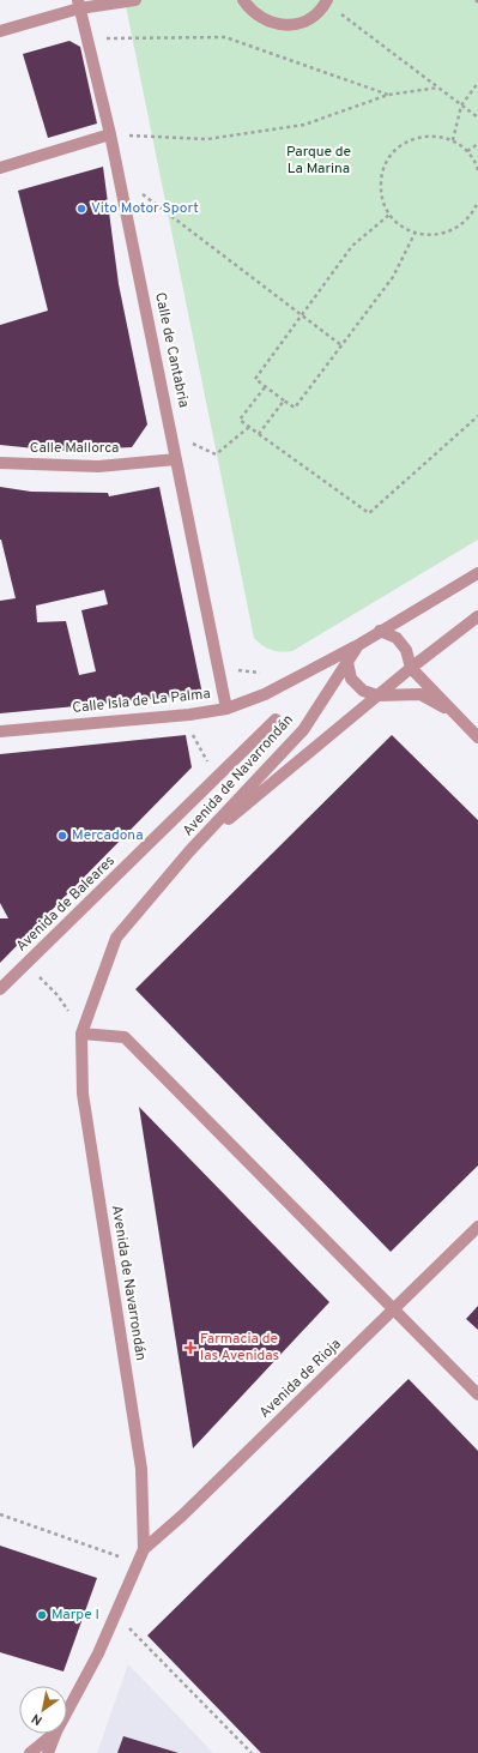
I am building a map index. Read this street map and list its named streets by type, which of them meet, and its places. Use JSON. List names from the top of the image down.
{
  "streets": {
    "street": [
      "Calle de Cantabria",
      "Calle Mallorca",
      "Calle Isla de La Palma",
      "Avenida de Navarrondán",
      "Avenida de Baleares",
      "Avenida de Rioja"
    ]
  },
  "crossings": [
    ["Calle de Cantabria", "Calle Mallorca"],
    ["Calle de Cantabria", "Calle Isla de La Palma"],
    ["Calle Isla de La Palma", "Avenida de Navarrondán"],
    ["Avenida de Navarrondán", "Avenida de Rioja"]
  ],
  "parks": ["Parque de La Marina"],
  "places": {
    "other": ["Vito Motor Sport", "Mercadona", "Marpe I"],
    "health": ["Farmacia de las Avenidas"]
  },
  "north": "bottom left"
}
